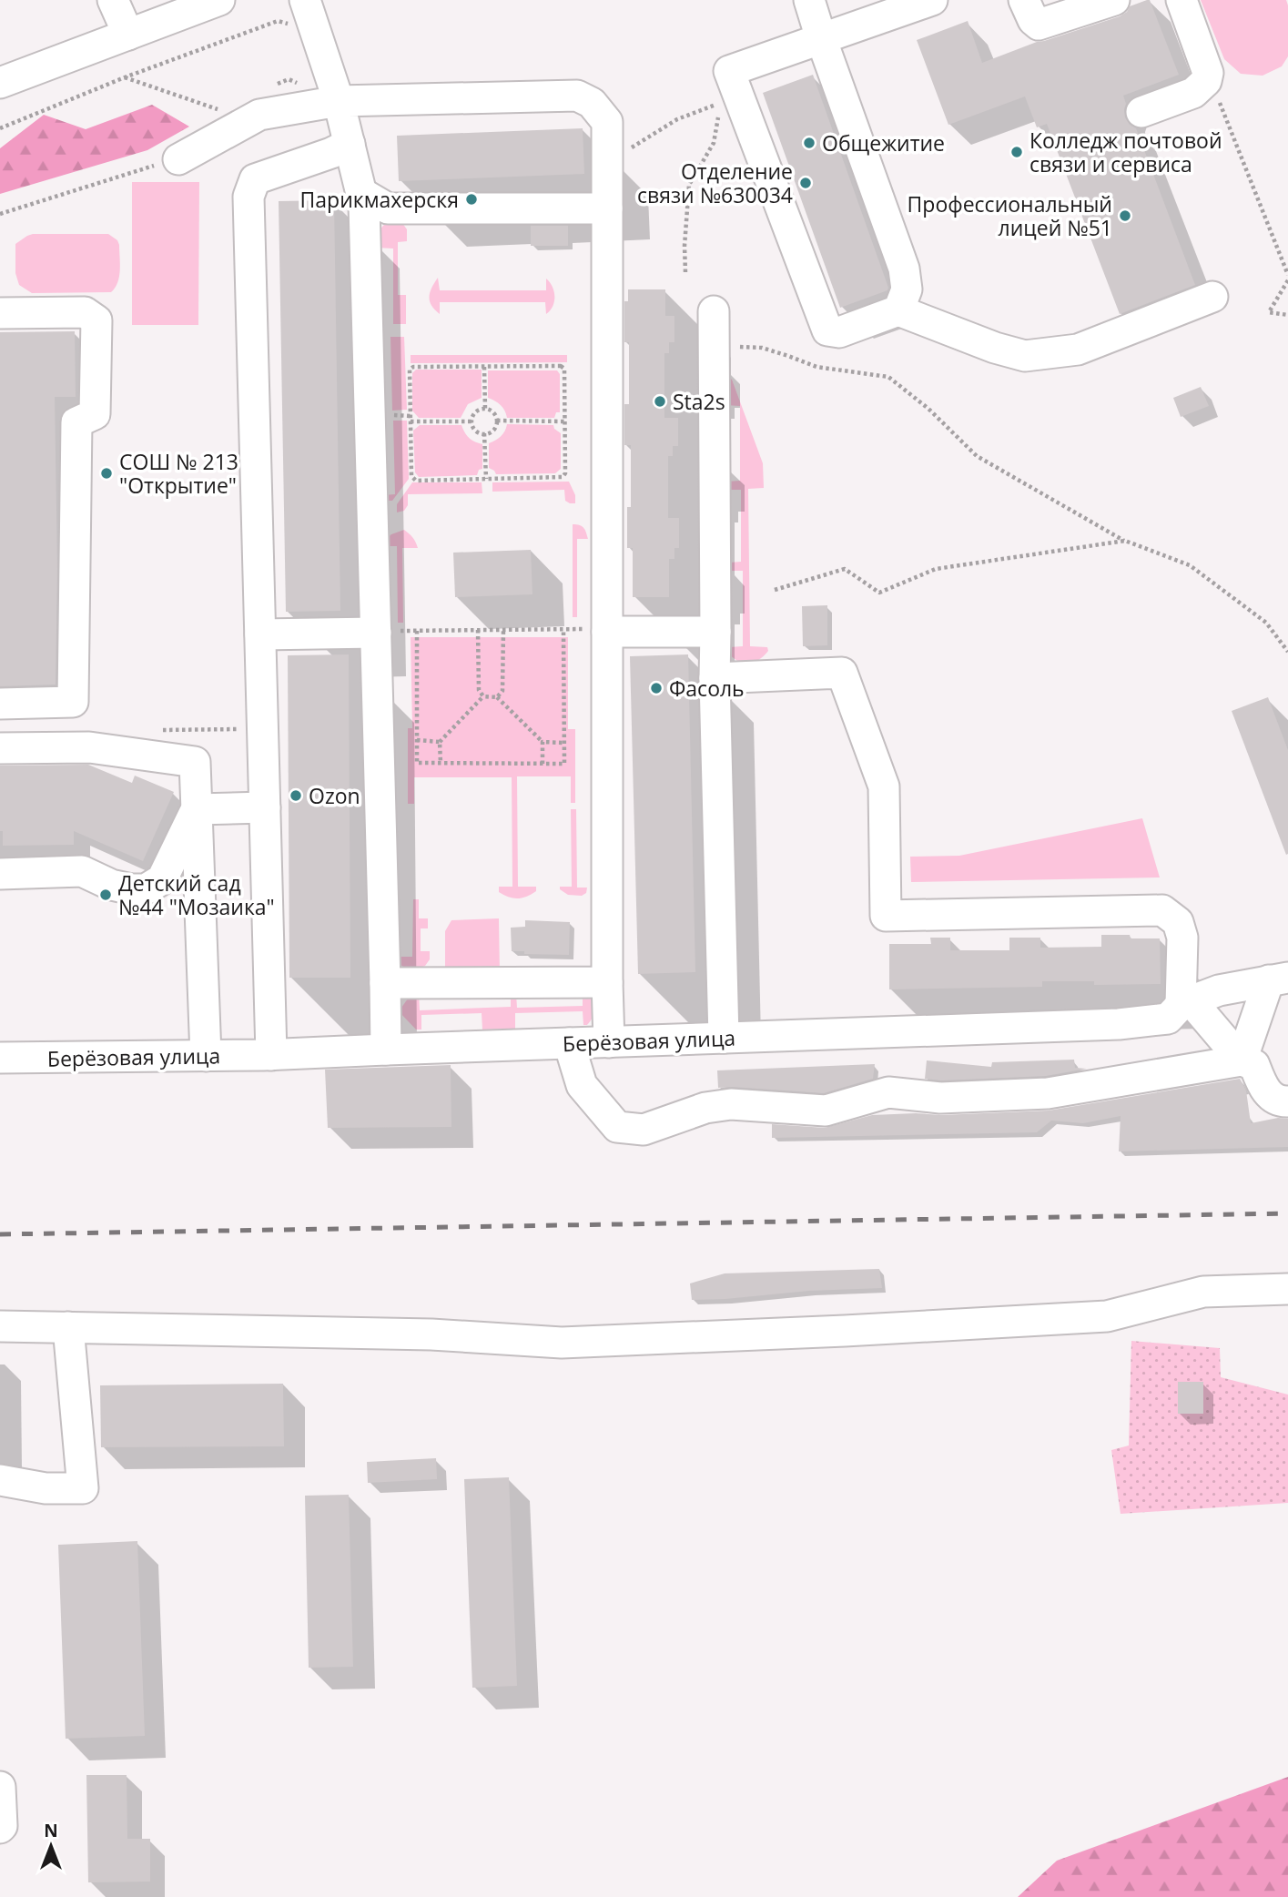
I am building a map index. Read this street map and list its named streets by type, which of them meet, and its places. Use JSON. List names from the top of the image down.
{
  "streets": {
    "street": ["Берёзовая улица"]
  },
  "places": [
    "Общежитие",
    "Колледж почтовой связи и сервиса",
    "Отделение связи №630034",
    "Парикмахерскя",
    "Профессиональный лицей №51",
    "Sta2s",
    "СОШ № 213 \"Открытие\"",
    "Фасоль",
    "Ozon",
    "Детский сад №44 \"Мозаика\""
  ],
  "north": "top"
}
